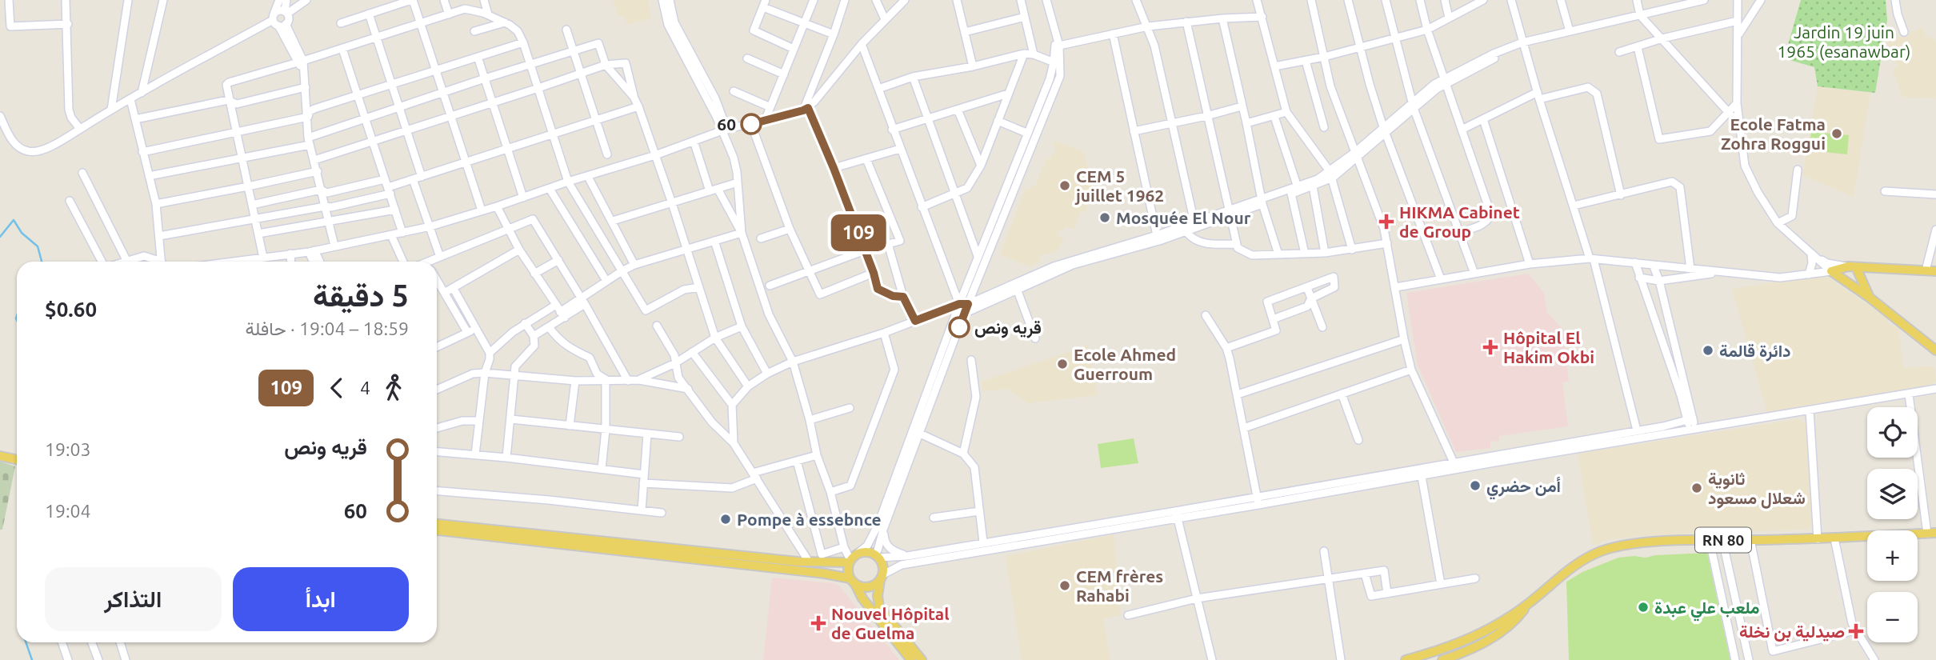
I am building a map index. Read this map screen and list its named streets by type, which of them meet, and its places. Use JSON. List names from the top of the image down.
{
  "streets": {
    "main road": ["RN 80"]
  },
  "parks": ["Jardin 19 juin 1965 (esanawbar)"],
  "places": {
    "other": [
      "60",
      "Ecole Fatma Zohra Roggui",
      "CEM 5 juillet 1962",
      "Mosquée El Nour",
      "قريه ونص",
      "دائرة قالمة",
      "Ecole Ahmed Guerroum",
      "أمن حضري",
      "ثانوية شعلال مسعود",
      "Pompe à essebnce",
      "CEM frères Rahabi",
      "ملعب علي عبدة"
    ],
    "health": [
      "HIKMA Cabinet de Group",
      "Hôpital El Hakim Okbi",
      "Nouvel Hôpital de Guelma",
      "صيدلية بن نخلة"
    ]
  },
  "lines": ["bus line 109"],
  "page": {
    "on_map": "109",
    "heading": ["5 دقيقة", "18:59 – 19:04 · حافلة", "$0.60"],
    "legs": ["4", "109"],
    "map_buttons": ["+", "−"],
    "list": [
      {
        "name": "قريه ونص",
        "value": "19:03"
      },
      {
        "name": "60",
        "value": "19:04"
      }
    ],
    "buttons": ["ابدأ", "التذاكر"]
  }
}
